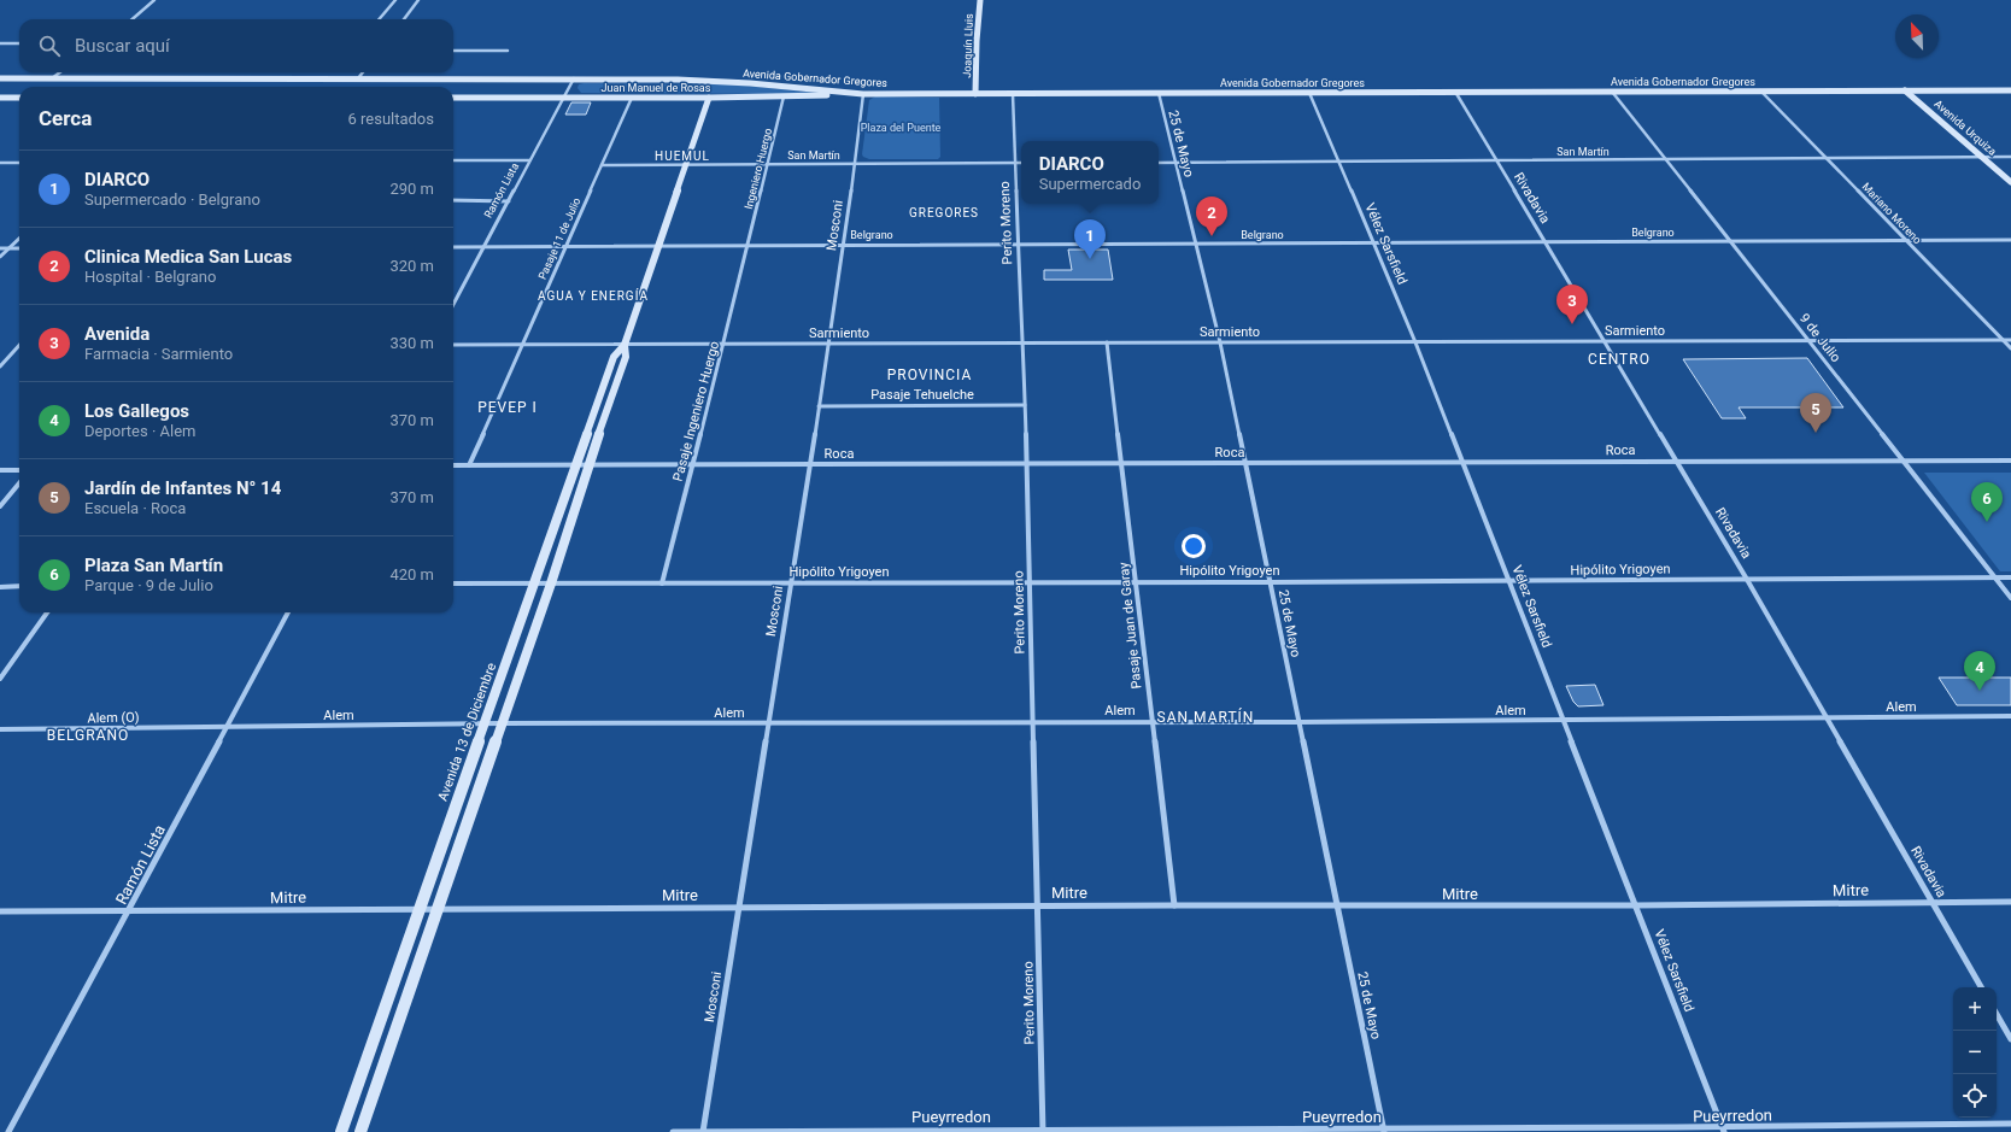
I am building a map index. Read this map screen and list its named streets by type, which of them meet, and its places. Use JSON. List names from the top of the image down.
{
  "streets": {
    "street": [
      "Joaquín Lluis",
      "Avenida Gobernador Gregores",
      "Juan Manuel de Rosas",
      "Avenida Urquiza",
      "25 de Mayo",
      "San Martín",
      "Ingeniero Huergo",
      "Ramón Lista",
      "Rivadavia",
      "Mariano Moreno",
      "Perito Moreno",
      "Mosconi",
      "Belgrano",
      "Pasaje 11 de Julio",
      "Vélez Sarsfield",
      "Sarmiento",
      "9 de Julio",
      "Pasaje Tehuelche",
      "Pasaje Ingeniero Huergo",
      "Roca",
      "Hipólito Yrigoyen",
      "Pasaje Juan de Garay",
      "Alem",
      "Alem (O)",
      "Avenida 13 de Diciembre",
      "Mitre",
      "Pueyrredon"
    ]
  },
  "crossings": [
    ["Joaquín Lluis", "Avenida Gobernador Gregores"],
    ["Avenida Gobernador Gregores", "Juan Manuel de Rosas"],
    ["Avenida Gobernador Gregores", "Avenida Urquiza"],
    ["Avenida Gobernador Gregores", "25 de Mayo"],
    ["Avenida Gobernador Gregores", "Ramón Lista"],
    ["Avenida Gobernador Gregores", "Rivadavia"],
    ["Avenida Gobernador Gregores", "Mariano Moreno"],
    ["Avenida Gobernador Gregores", "Perito Moreno"],
    ["Avenida Gobernador Gregores", "Mosconi"],
    ["Avenida Gobernador Gregores", "Vélez Sarsfield"],
    ["Avenida Gobernador Gregores", "9 de Julio"],
    ["Juan Manuel de Rosas", "Ingeniero Huergo"],
    ["Juan Manuel de Rosas", "Ramón Lista"],
    ["Juan Manuel de Rosas", "Mosconi"],
    ["Juan Manuel de Rosas", "Pasaje 11 de Julio"],
    ["Juan Manuel de Rosas", "Avenida 13 de Diciembre"],
    ["Avenida Urquiza", "San Martín"],
    ["25 de Mayo", "San Martín"],
    ["25 de Mayo", "Belgrano"],
    ["25 de Mayo", "Sarmiento"],
    ["25 de Mayo", "Roca"],
    ["25 de Mayo", "Hipólito Yrigoyen"],
    ["25 de Mayo", "Alem"],
    ["25 de Mayo", "Mitre"],
    ["25 de Mayo", "Pueyrredon"],
    ["San Martín", "Ingeniero Huergo"],
    ["San Martín", "Rivadavia"],
    ["San Martín", "Mariano Moreno"],
    ["San Martín", "Perito Moreno"],
    ["San Martín", "Mosconi"],
    ["San Martín", "Pasaje 11 de Julio"],
    ["San Martín", "Vélez Sarsfield"],
    ["San Martín", "9 de Julio"],
    ["San Martín", "Avenida 13 de Diciembre"],
    ["Ingeniero Huergo", "Belgrano"],
    ["Ingeniero Huergo", "Pasaje Ingeniero Huergo"],
    ["Ramón Lista", "Belgrano"],
    ["Ramón Lista", "Alem"],
    ["Ramón Lista", "Alem (O)"],
    ["Ramón Lista", "Mitre"],
    ["Rivadavia", "Belgrano"],
    ["Rivadavia", "Sarmiento"],
    ["Rivadavia", "Roca"],
    ["Rivadavia", "Hipólito Yrigoyen"],
    ["Rivadavia", "Alem"],
    ["Rivadavia", "Mitre"],
    ["Mariano Moreno", "Belgrano"],
    ["Mariano Moreno", "Sarmiento"],
    ["Perito Moreno", "Belgrano"],
    ["Perito Moreno", "Sarmiento"],
    ["Perito Moreno", "Pasaje Tehuelche"],
    ["Perito Moreno", "Roca"],
    ["Perito Moreno", "Hipólito Yrigoyen"],
    ["Perito Moreno", "Alem"],
    ["Perito Moreno", "Mitre"],
    ["Perito Moreno", "Pueyrredon"],
    ["Mosconi", "Belgrano"],
    ["Mosconi", "Sarmiento"],
    ["Mosconi", "Pasaje Tehuelche"],
    ["Mosconi", "Roca"],
    ["Mosconi", "Hipólito Yrigoyen"],
    ["Mosconi", "Alem"],
    ["Mosconi", "Mitre"],
    ["Mosconi", "Pueyrredon"],
    ["Belgrano", "Pasaje 11 de Julio"],
    ["Belgrano", "Vélez Sarsfield"],
    ["Belgrano", "9 de Julio"],
    ["Belgrano", "Pasaje Ingeniero Huergo"],
    ["Belgrano", "Avenida 13 de Diciembre"],
    ["Pasaje 11 de Julio", "Sarmiento"],
    ["Pasaje 11 de Julio", "Roca"],
    ["Vélez Sarsfield", "Sarmiento"],
    ["Vélez Sarsfield", "Roca"],
    ["Vélez Sarsfield", "Hipólito Yrigoyen"],
    ["Vélez Sarsfield", "Alem"],
    ["Vélez Sarsfield", "Mitre"],
    ["Vélez Sarsfield", "Pueyrredon"],
    ["Sarmiento", "9 de Julio"],
    ["Sarmiento", "Pasaje Ingeniero Huergo"],
    ["Sarmiento", "Pasaje Juan de Garay"],
    ["Sarmiento", "Avenida 13 de Diciembre"],
    ["9 de Julio", "Roca"],
    ["9 de Julio", "Hipólito Yrigoyen"],
    ["Pasaje Ingeniero Huergo", "Roca"],
    ["Pasaje Ingeniero Huergo", "Hipólito Yrigoyen"],
    ["Roca", "Pasaje Juan de Garay"],
    ["Roca", "Avenida 13 de Diciembre"],
    ["Hipólito Yrigoyen", "Pasaje Juan de Garay"],
    ["Hipólito Yrigoyen", "Avenida 13 de Diciembre"],
    ["Pasaje Juan de Garay", "Alem"],
    ["Pasaje Juan de Garay", "Mitre"],
    ["Alem", "Alem (O)"],
    ["Alem", "Avenida 13 de Diciembre"],
    ["Avenida 13 de Diciembre", "Mitre"]
  ],
  "districts": [
    "HUEMUL",
    "GREGORES",
    "AGUA Y ENERGÍA",
    "CENTRO",
    "PROVINCIA",
    "PEVEP I",
    "SAN MARTÍN",
    "BELGRANO"
  ],
  "parks": ["Plaza del Puente"],
  "north": "top left",
  "page": {
    "search": "Buscar aquí",
    "heading": ["Cerca", "6 resultados"],
    "popup": ["DIARCO", "Supermercado"],
    "list": [
      {
        "mark": "1",
        "name": "DIARCO",
        "note": "Supermercado · Belgrano",
        "value": "290 m"
      },
      {
        "mark": "2",
        "name": "Clinica Medica San Lucas",
        "note": "Hospital · Belgrano",
        "value": "320 m"
      },
      {
        "mark": "3",
        "name": "Avenida",
        "note": "Farmacia · Sarmiento",
        "value": "330 m"
      },
      {
        "mark": "4",
        "name": "Los Gallegos",
        "note": "Deportes · Alem",
        "value": "370 m"
      },
      {
        "mark": "5",
        "name": "Jardín de Infantes N° 14",
        "note": "Escuela · Roca",
        "value": "370 m"
      },
      {
        "mark": "6",
        "name": "Plaza San Martín",
        "note": "Parque · 9 de Julio",
        "value": "420 m"
      }
    ],
    "pins": [
      "2",
      "1",
      "3",
      "5",
      "6",
      "4"
    ],
    "map_buttons": ["+", "−"]
  }
}
